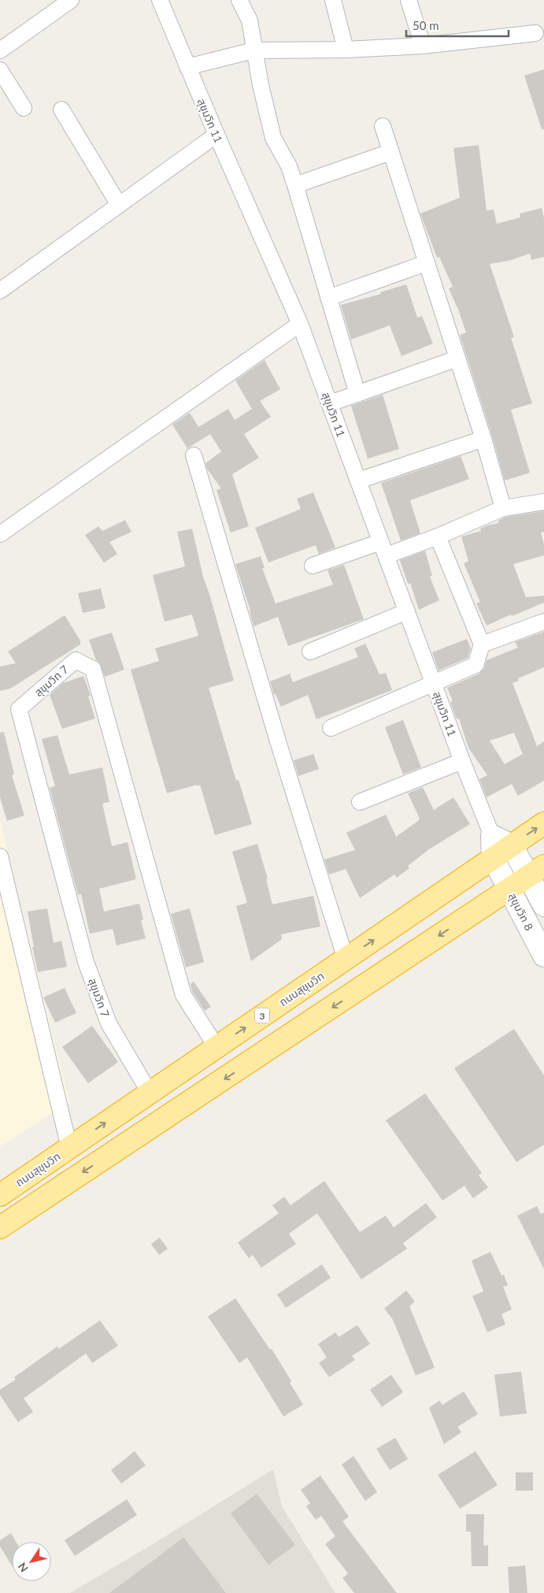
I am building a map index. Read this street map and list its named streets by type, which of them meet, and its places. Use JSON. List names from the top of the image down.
{
  "streets": {
    "highway": ["ถนนสุขุมวิท", "3"],
    "main road": ["สุขุมวิท 11", "สุขุมวิท 8"],
    "street": ["สุขุมวิท 7"]
  },
  "crossings": [
    ["สุขุมวิท 11", "สุขุมวิท 8"],
    ["สุขุมวิท 11", "ถนนสุขุมวิท"],
    ["สุขุมวิท 7", "ถนนสุขุมวิท"]
  ],
  "scale_bar": "50 m",
  "north": "bottom left"
}
